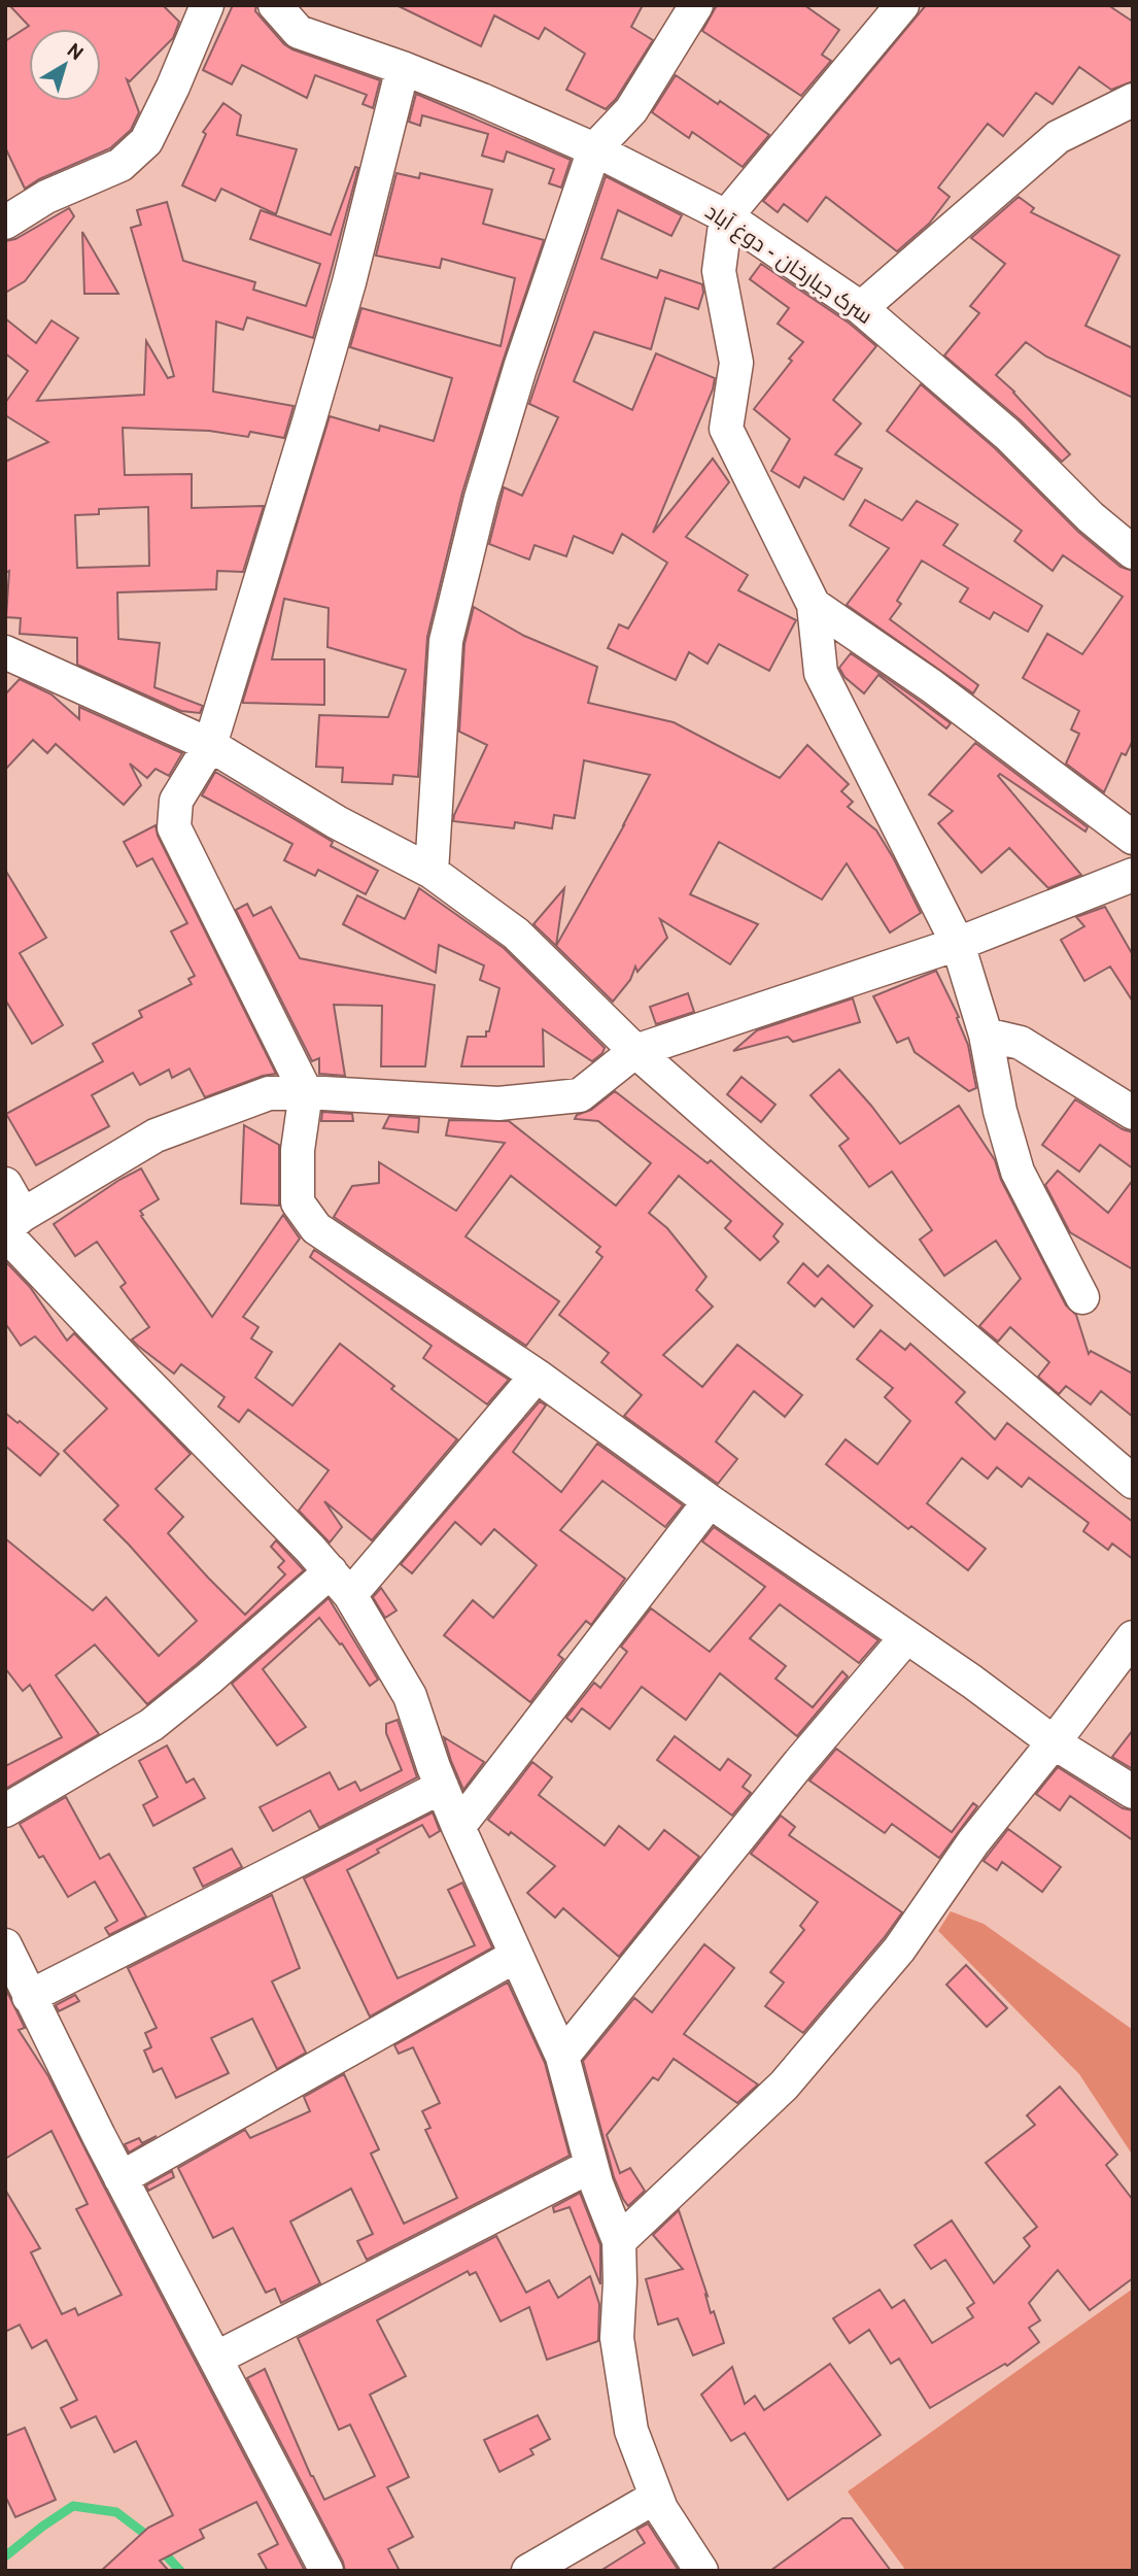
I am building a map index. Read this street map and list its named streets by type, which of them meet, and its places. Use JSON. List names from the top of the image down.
{
  "streets": {
    "street": ["سرک جبارخان - دوغ آباد"]
  },
  "north": "top right"
}
